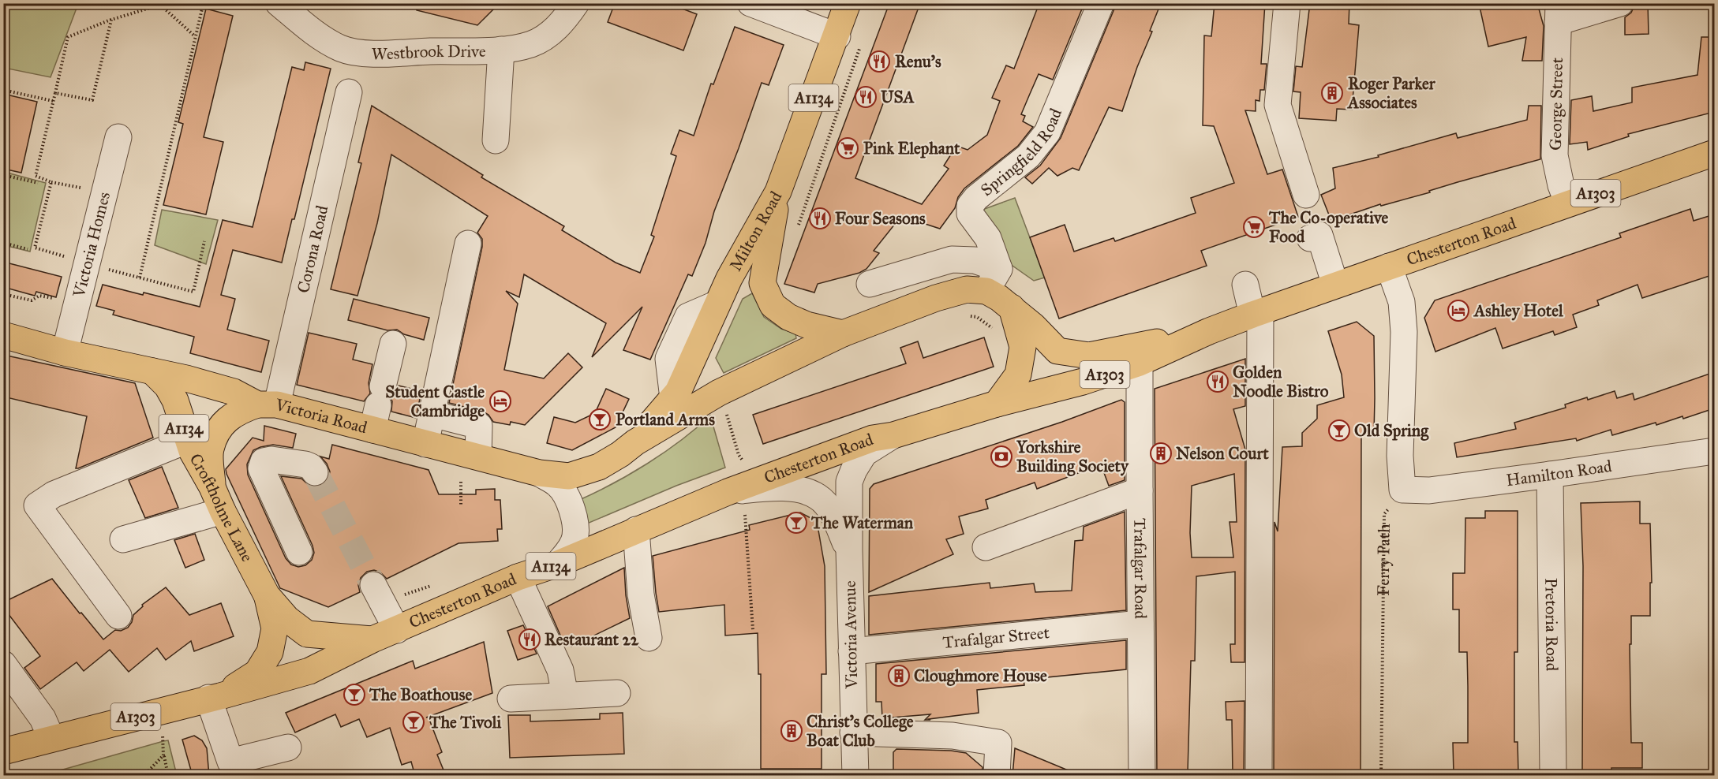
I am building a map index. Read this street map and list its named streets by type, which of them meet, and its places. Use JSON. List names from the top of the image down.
{
  "streets": {
    "main road": [
      "A1134",
      "A1303",
      "Milton Road",
      "Chesterton Road",
      "Victoria Road",
      "Croftholme Lane"
    ],
    "street": [
      "Westbrook Drive",
      "George Street",
      "Springfield Road",
      "Victoria Homes",
      "Corona Road",
      "Hamilton Road",
      "Trafalgar Road",
      "Pretoria Road",
      "Victoria Avenue",
      "Trafalgar Street"
    ],
    "path": ["Ferry Path"]
  },
  "crossings": [
    ["A1134", "Springfield Road"],
    ["A1134", "A1303"],
    ["A1134", "Milton Road"],
    ["A1134", "Chesterton Road"],
    ["A1134", "Corona Road"],
    ["A1134", "Victoria Road"],
    ["A1134", "Croftholme Lane"],
    ["George Street", "Chesterton Road"],
    ["A1303", "Chesterton Road"],
    ["A1303", "Croftholme Lane"],
    ["A1303", "Trafalgar Road"],
    ["Milton Road", "Victoria Road"],
    ["Chesterton Road", "Victoria Avenue"],
    ["Victoria Homes", "Victoria Road"],
    ["Corona Road", "Victoria Road"],
    ["Victoria Road", "Croftholme Lane"],
    ["Hamilton Road", "Ferry Path"],
    ["Hamilton Road", "Pretoria Road"],
    ["Trafalgar Road", "Trafalgar Street"],
    ["Victoria Avenue", "Trafalgar Street"]
  ],
  "places": {
    "restaurant": [
      "Renu's",
      "USA",
      "Four Seasons",
      "Golden Noodle Bistro",
      "Restaurant 22"
    ],
    "building": [
      "Roger Parker Associates",
      "Nelson Court",
      "Cloughmore House",
      "Christ's College Boat Club"
    ],
    "supermarket": ["Pink Elephant", "The Co-operative Food"],
    "hotel": ["Ashley Hotel", "Student Castle Cambridge"],
    "bar": [
      "Portland Arms",
      "Old Spring",
      "The Waterman",
      "The Boathouse",
      "The Tivoli"
    ],
    "bank": ["Yorkshire Building Society"]
  }
}
